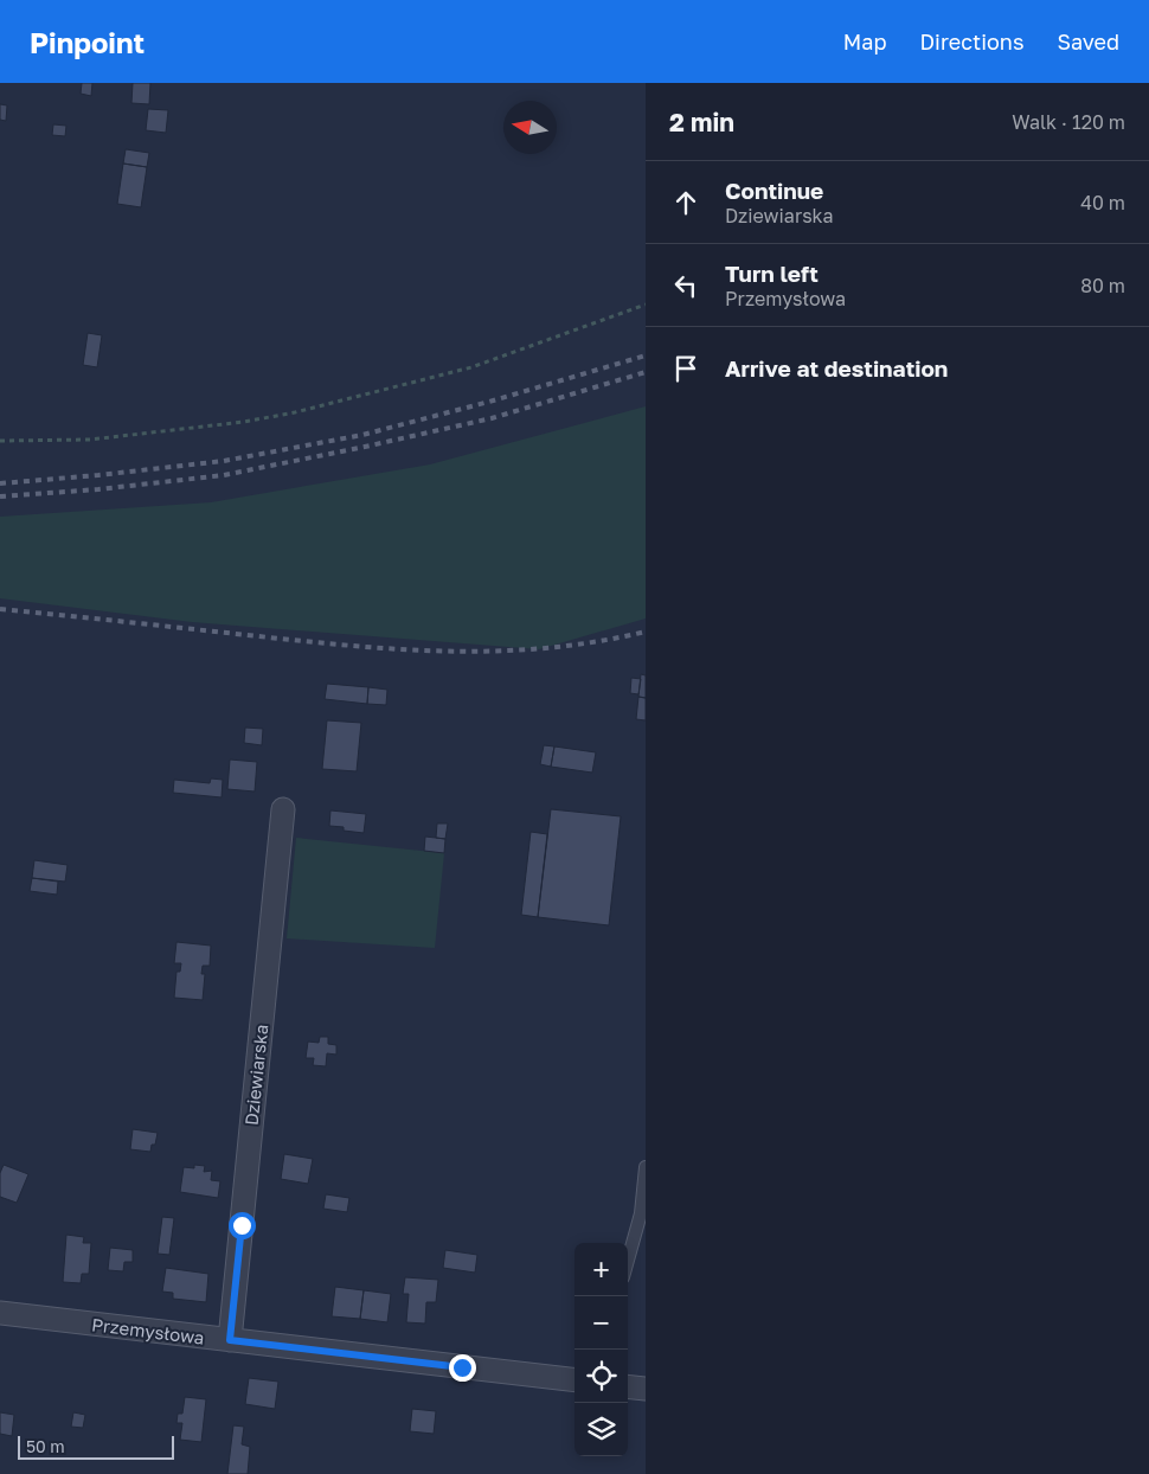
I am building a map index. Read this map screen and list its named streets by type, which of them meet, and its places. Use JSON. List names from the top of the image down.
{
  "streets": {
    "street": ["Dziewiarska", "Przemysłowa"]
  },
  "crossings": [
    ["Dziewiarska", "Przemysłowa"]
  ],
  "scale_bar": "50 m",
  "north": "left",
  "page": {
    "header": "Pinpoint",
    "nav": ["Map", "Directions", "Saved"],
    "heading": ["2 min", "Walk · 120 m"],
    "list": [
      ["Continue", "Dziewiarska", "40 m"],
      ["Turn left", "Przemysłowa", "80 m"],
      "Arrive at destination"
    ],
    "map_buttons": ["+", "−"],
    "scale": "50 m"
  }
}
